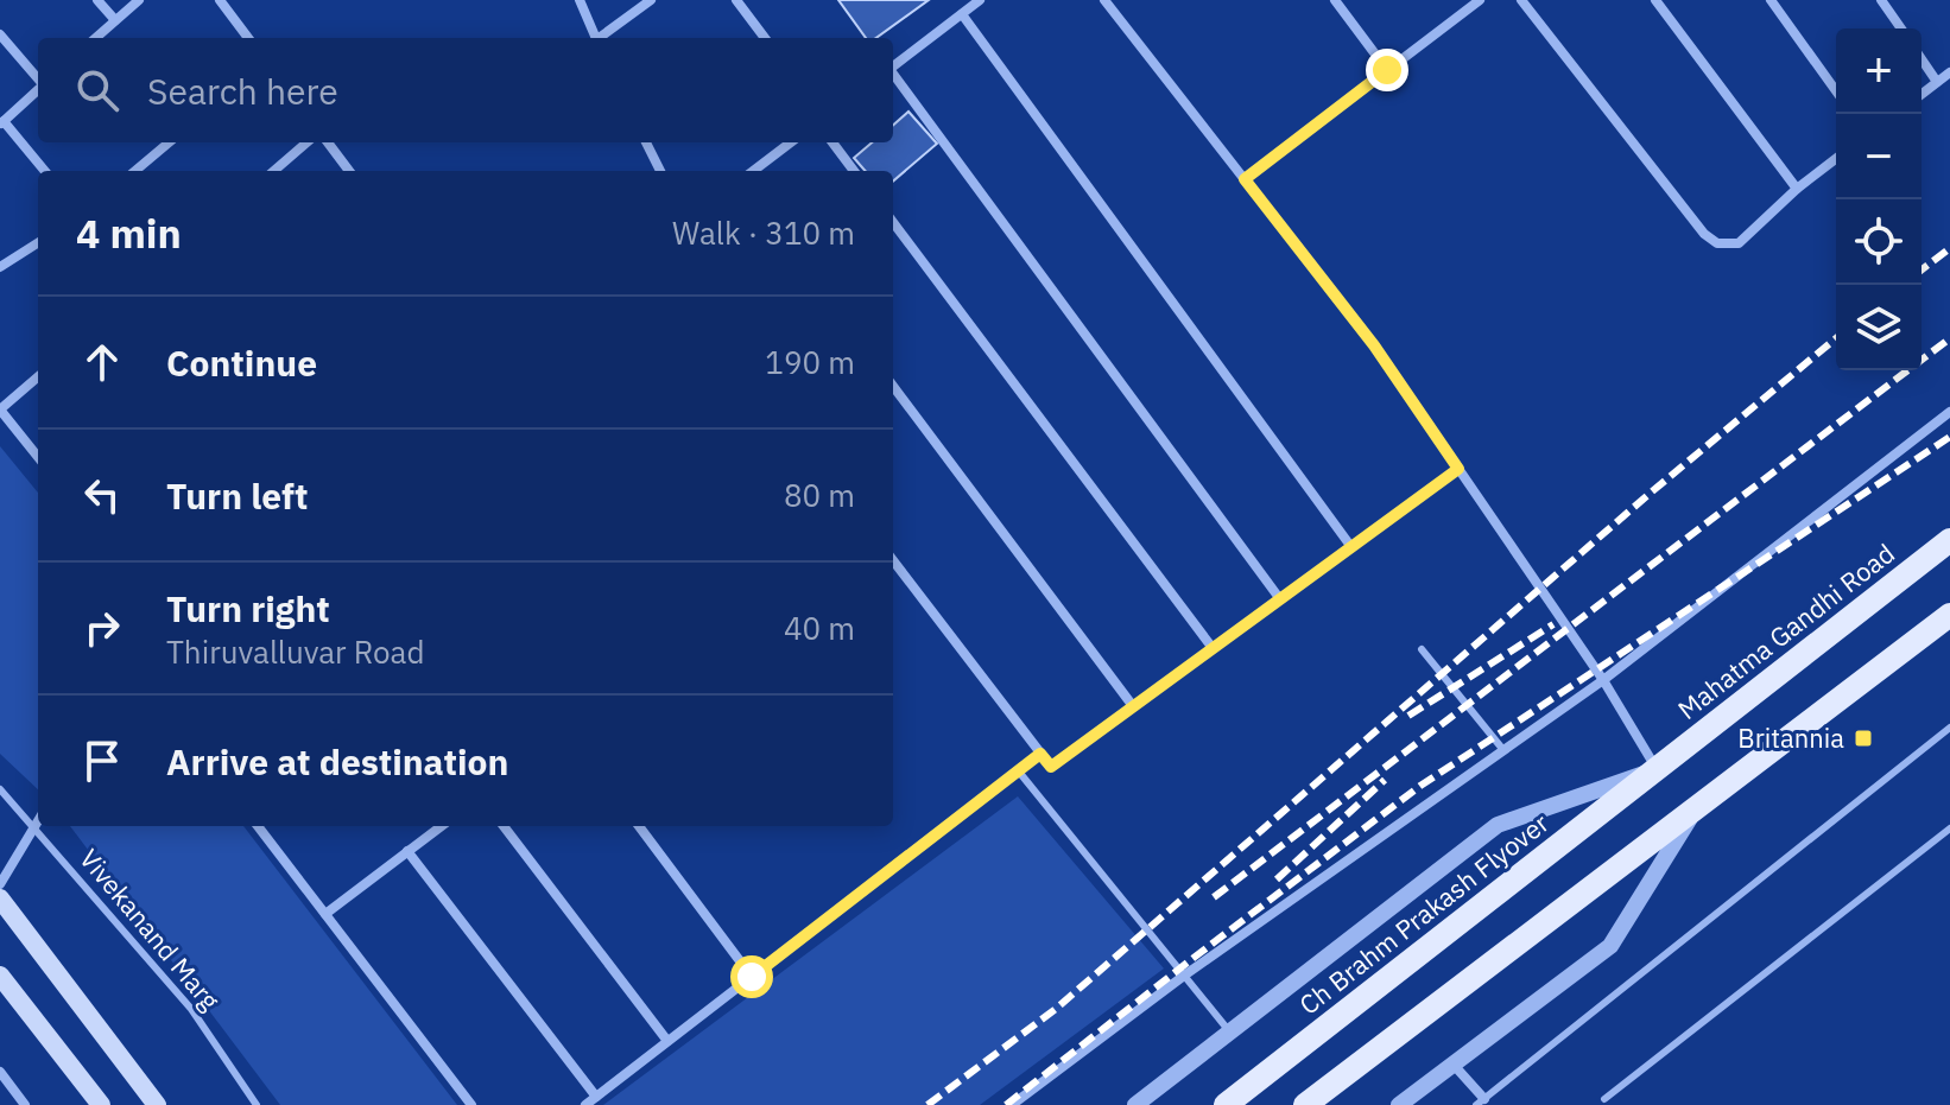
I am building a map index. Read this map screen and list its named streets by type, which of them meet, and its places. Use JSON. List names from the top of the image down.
{
  "streets": {
    "main road": ["Mahatma Gandhi Road", "Ch Brahm Prakash Flyover"],
    "lane": ["Vivekanand Marg"]
  },
  "crossings": [
    ["Mahatma Gandhi Road", "Ch Brahm Prakash Flyover"]
  ],
  "places": {
    "transit": ["Britannia"]
  },
  "page": {
    "map_buttons": ["+", "−"],
    "search": "Search here",
    "heading": ["4 min", "Walk · 310 m"],
    "list": [
      ["Continue", "190 m"],
      ["Turn left", "80 m"],
      ["Turn right", "Thiruvalluvar Road", "40 m"],
      "Arrive at destination"
    ]
  }
}
